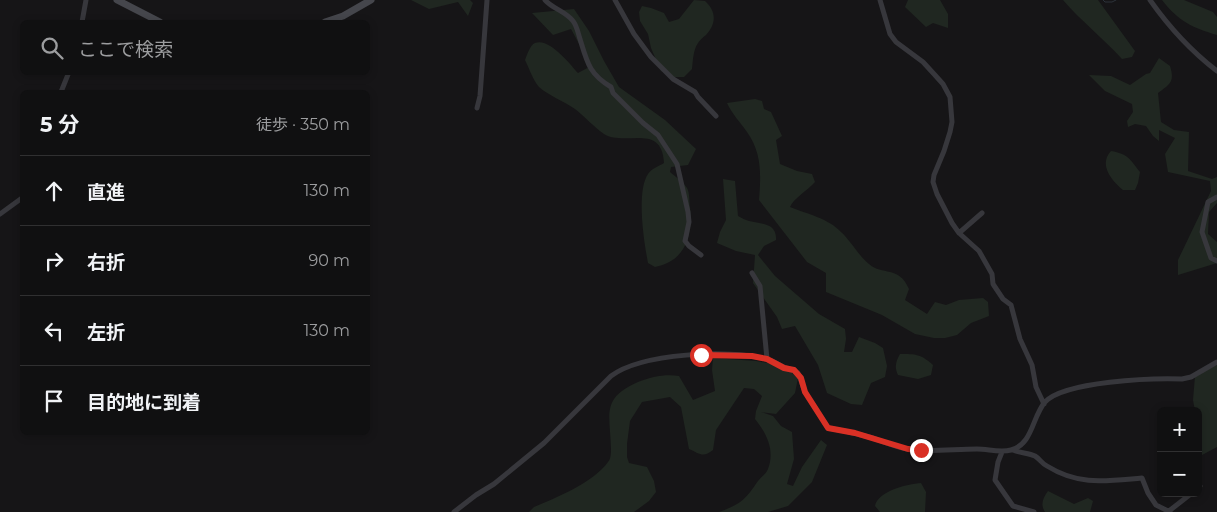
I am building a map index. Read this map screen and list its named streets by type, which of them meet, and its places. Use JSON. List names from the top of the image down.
{
  "page": {
    "search": "ここで検索",
    "heading": ["5 分", "徒歩 · 350 m"],
    "list": [
      ["直進", "130 m"],
      ["右折", "90 m"],
      ["左折", "130 m"],
      "目的地に到着"
    ],
    "map_buttons": ["+", "−"]
  }
}
